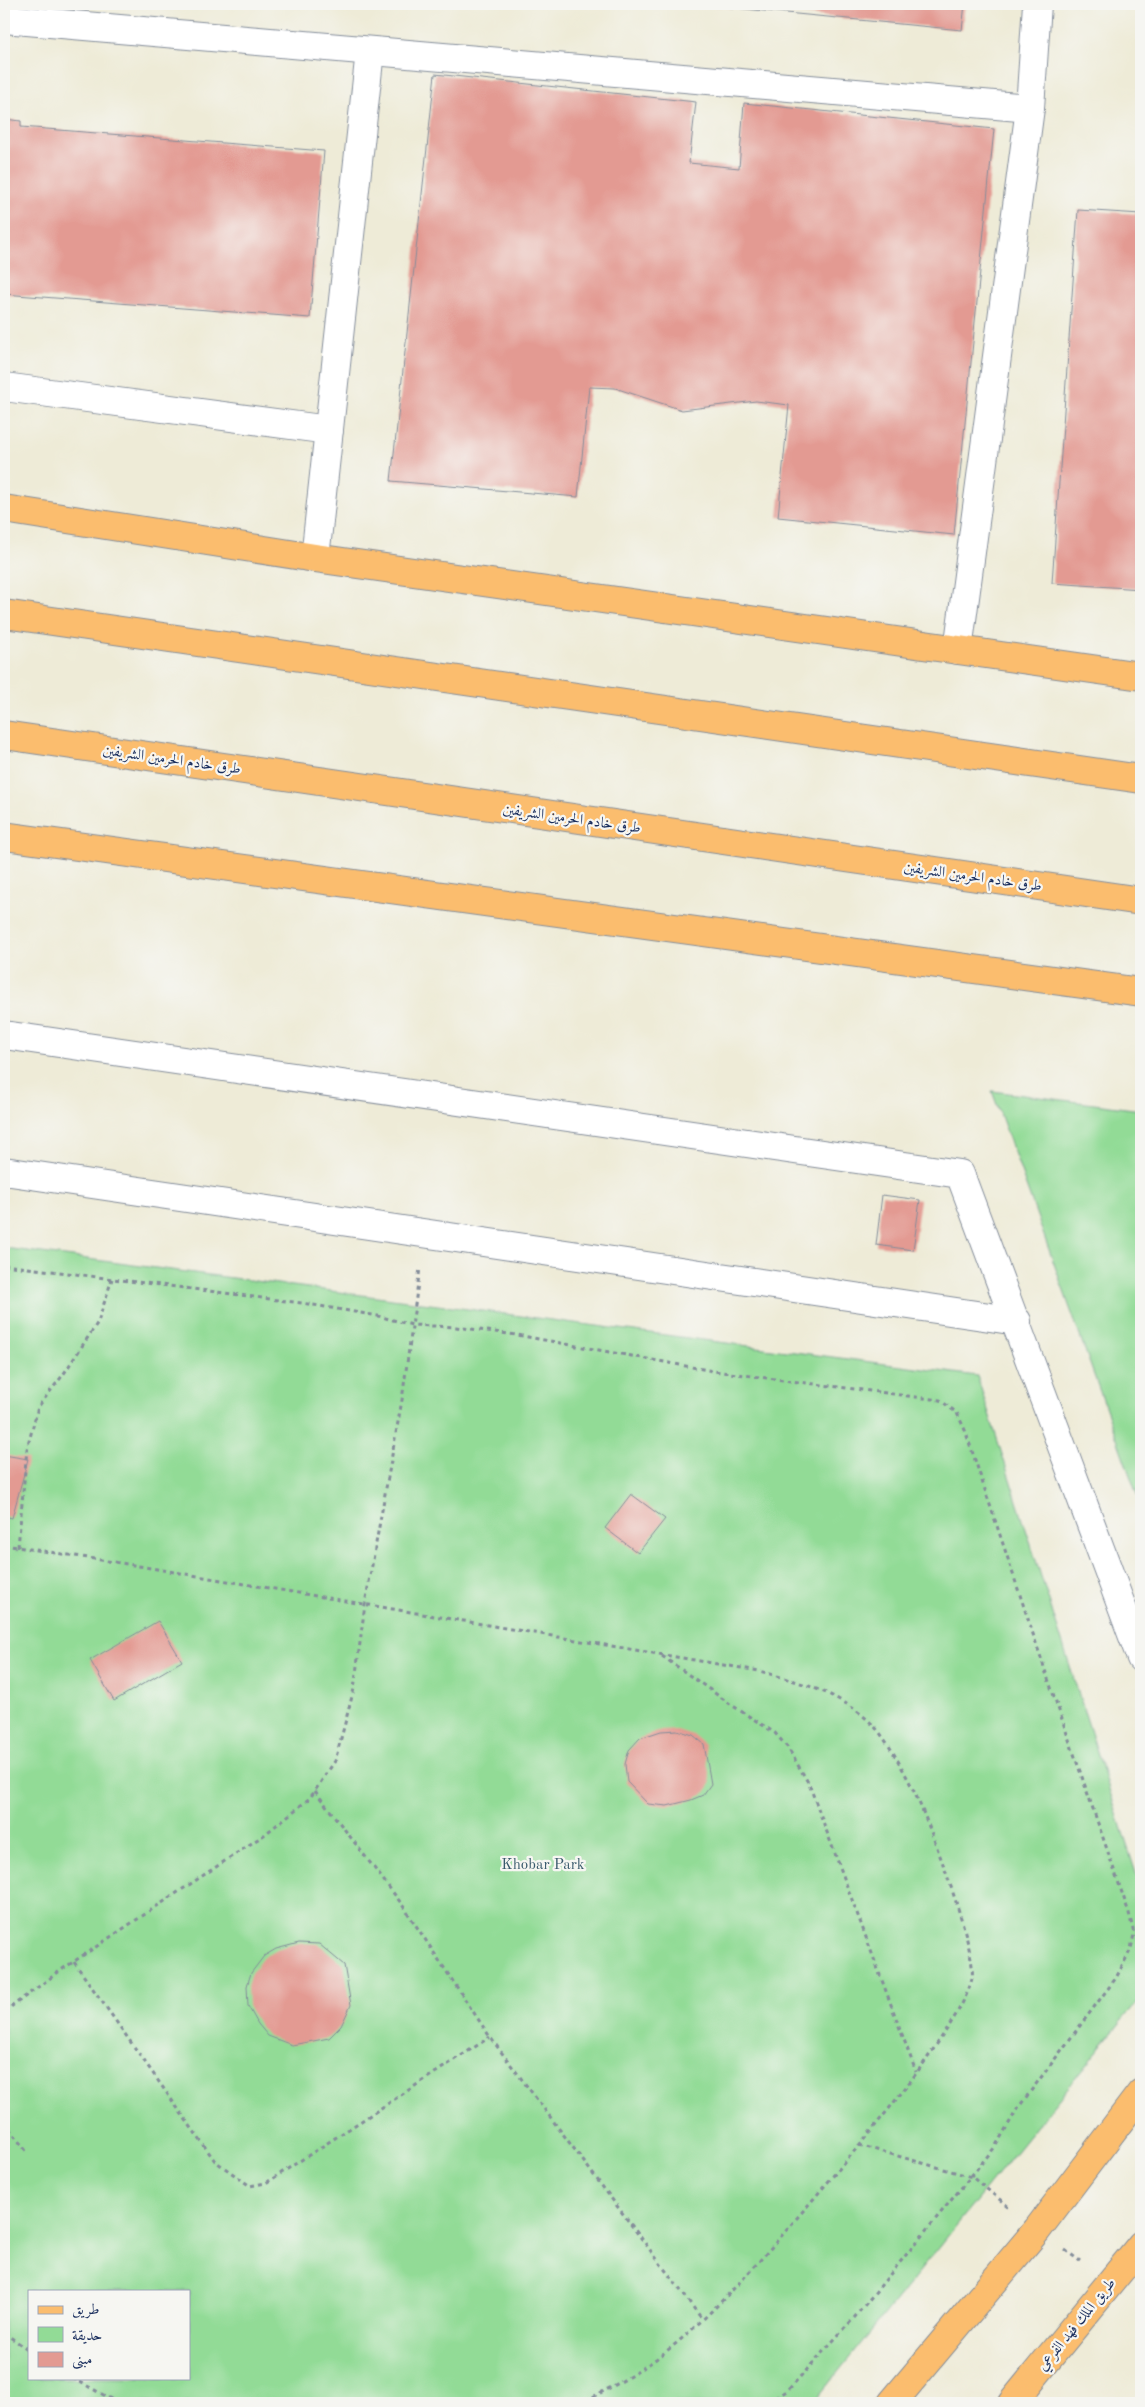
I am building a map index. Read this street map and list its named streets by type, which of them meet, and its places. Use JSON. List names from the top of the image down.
{
  "streets": {
    "main road": ["طرق خادم الحرمين الشريفين", "طريق الملك فهد الفرعي"]
  },
  "parks": ["Khobar Park"],
  "legend": ["طريق", "حديقة", "مبنى"]
}
